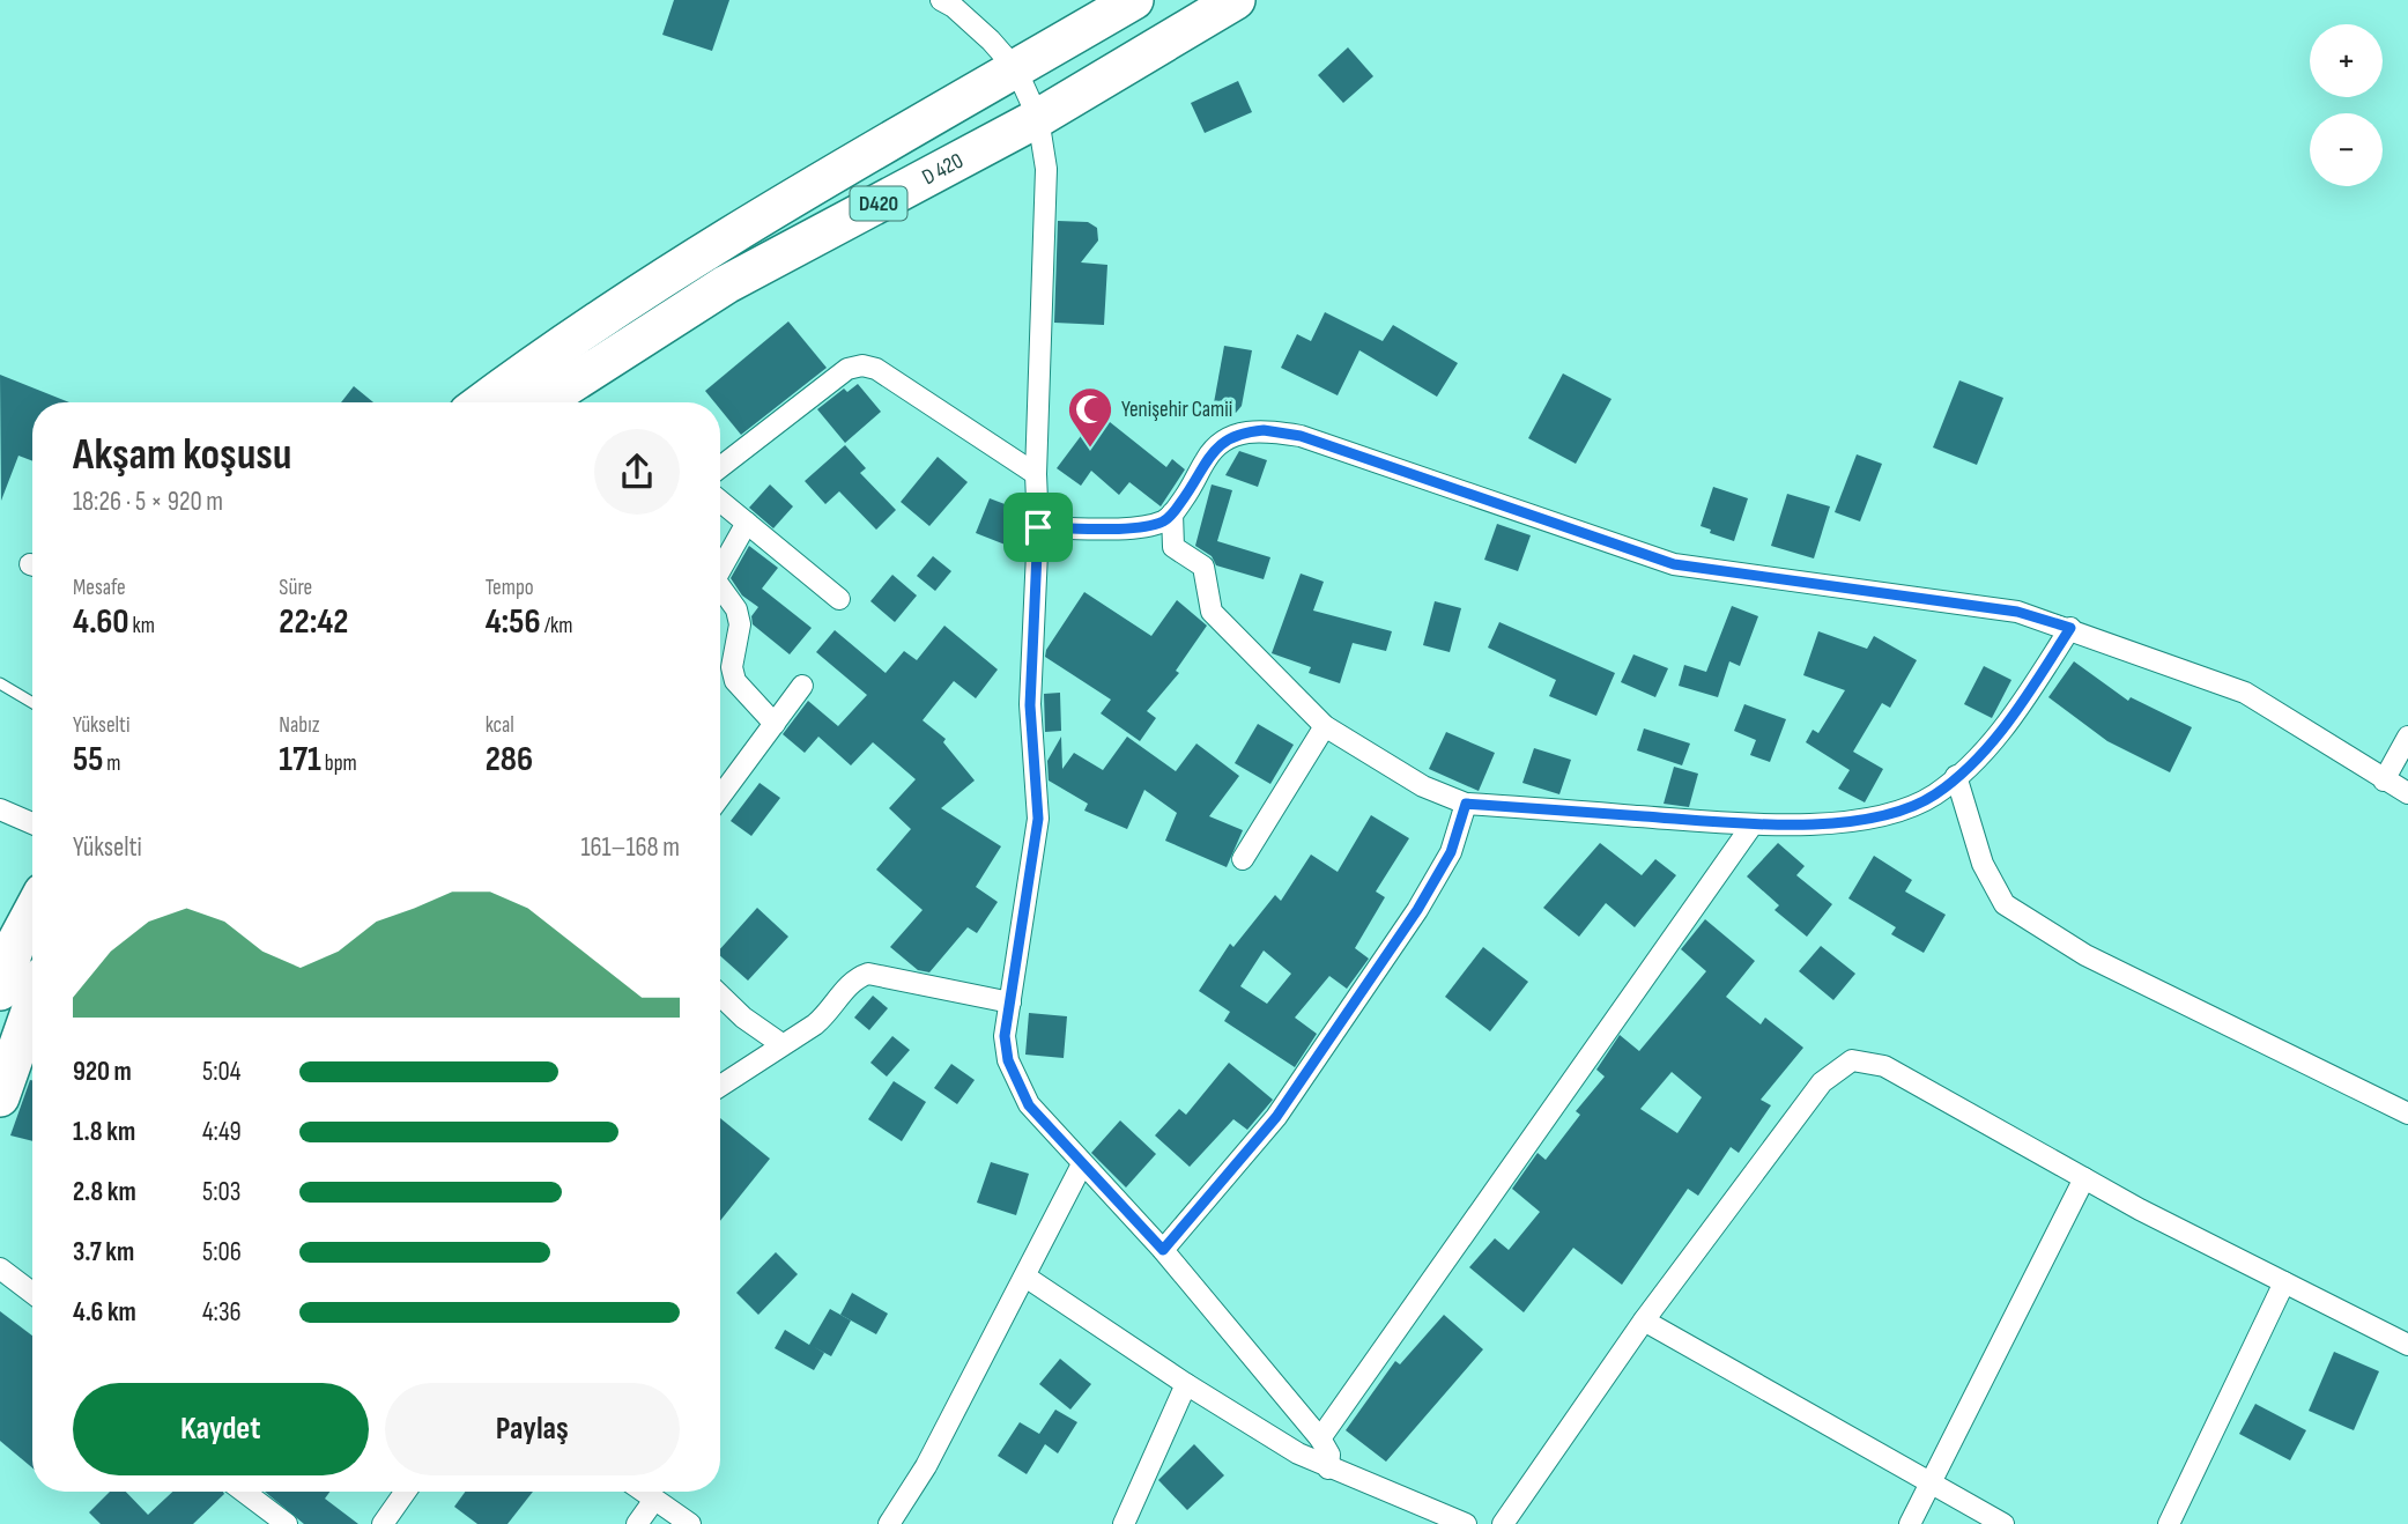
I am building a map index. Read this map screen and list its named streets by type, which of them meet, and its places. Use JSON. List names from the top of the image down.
{
  "streets": {
    "highway": ["D 420", "D420"]
  },
  "places": {
    "mosque": ["Yenişehir Camii"]
  },
  "page": {
    "map_buttons": ["+", "−"],
    "heading": ["Akşam koşusu", "18:26 · 5 × 920 m"],
    "stats": [
      ["Mesafe", "4.60 km"],
      ["Süre", "22:42"],
      ["Tempo", "4:56 /km"],
      ["Yükselti", "55 m"],
      ["Nabız", "171 bpm"],
      ["kcal", "286"]
    ],
    "chart": ["Yükselti", "161–168 m"],
    "list": [
      {
        "name": "920 m",
        "note": "5:04"
      },
      {
        "name": "1.8 km",
        "note": "4:49"
      },
      {
        "name": "2.8 km",
        "note": "5:03"
      },
      {
        "name": "3.7 km",
        "note": "5:06"
      },
      {
        "name": "4.6 km",
        "note": "4:36"
      }
    ],
    "buttons": ["Kaydet", "Paylaş"]
  }
}
